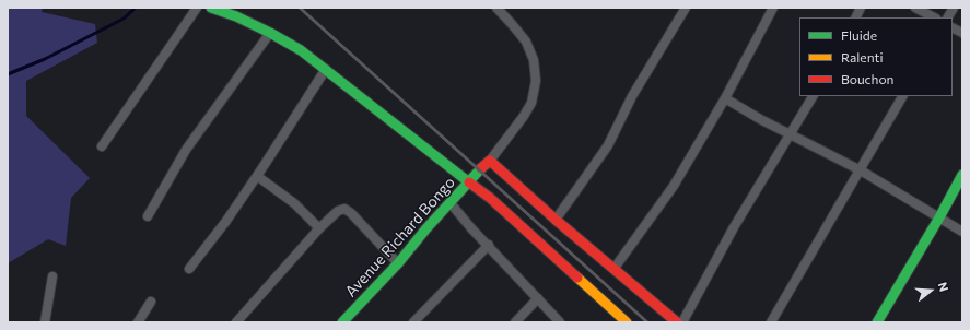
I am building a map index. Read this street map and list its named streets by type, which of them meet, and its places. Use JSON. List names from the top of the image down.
{
  "streets": {
    "street": ["Avenue Richard Bongo"]
  },
  "legend": ["Fluide", "Ralenti", "Bouchon"],
  "north": "right"
}
